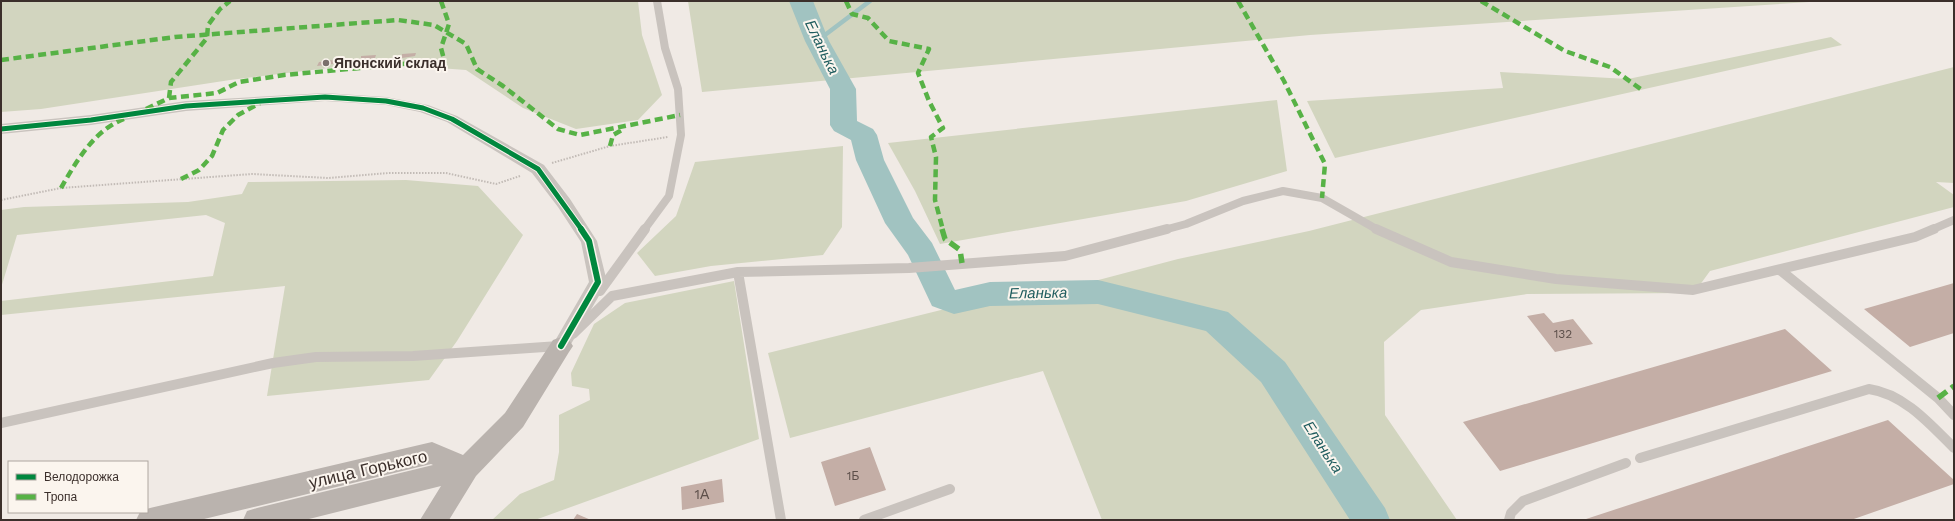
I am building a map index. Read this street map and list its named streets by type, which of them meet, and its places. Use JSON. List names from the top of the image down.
{
  "streets": {
    "main road": ["улица Горького"]
  },
  "water": ["Еланька"],
  "places": ["Японский склад"],
  "house_numbers": ["132", "1Б", "1А"],
  "legend": ["Велодорожка", "Тропа"]
}
